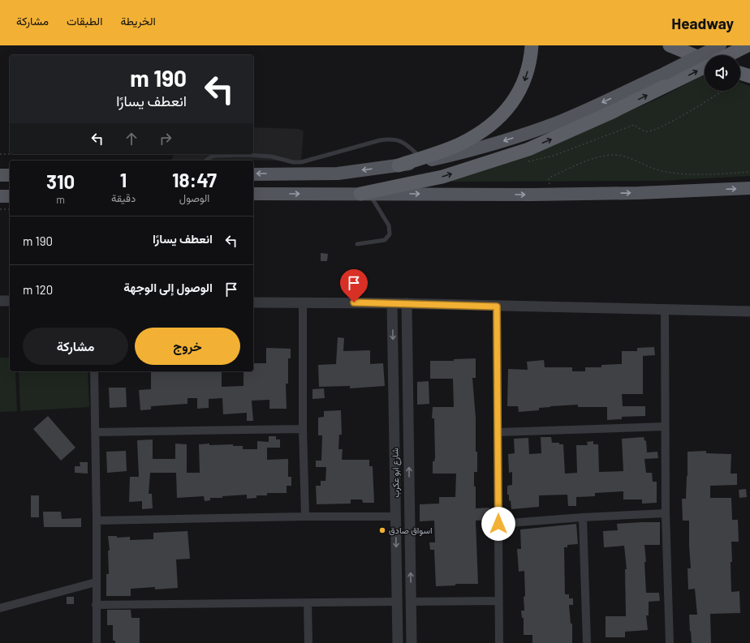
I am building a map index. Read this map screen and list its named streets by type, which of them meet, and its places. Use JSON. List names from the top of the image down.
{
  "streets": {
    "street": ["شارع ابو عكرب"]
  },
  "places": ["اسواق صادق"],
  "page": {
    "header": "Headway",
    "nav": ["الخريطة", "الطبقات", "مشاركة"],
    "turn": ["190 m", "انعطف يسارًا"],
    "eta": [
      "18:47",
      "الوصول",
      "1",
      "دقيقة",
      "310",
      "m"
    ],
    "list": [
      {
        "name": "انعطف يسارًا",
        "value": "190 m"
      },
      {
        "name": "الوصول إلى الوجهة",
        "value": "120 m"
      }
    ],
    "buttons": ["خروج", "مشاركة"]
  }
}
